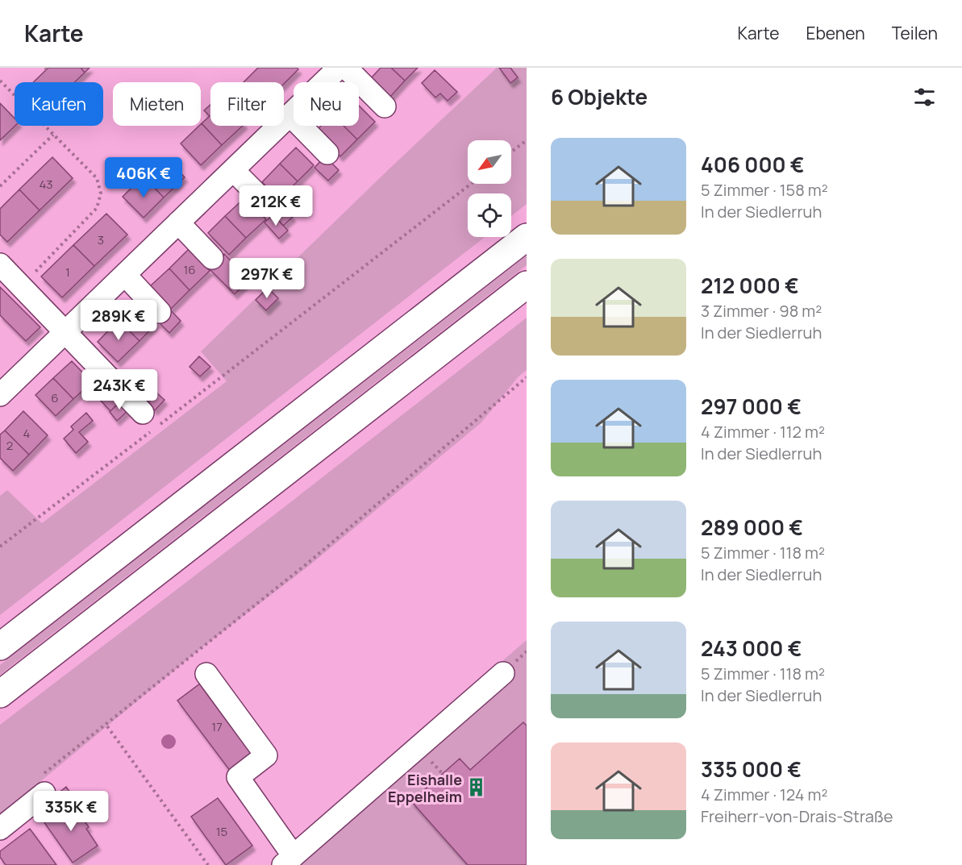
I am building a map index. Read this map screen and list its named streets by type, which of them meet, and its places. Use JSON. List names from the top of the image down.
{
  "places": {
    "building": ["Eishalle Eppelheim"]
  },
  "house_numbers": [
    "43",
    "3",
    "16",
    "1",
    "6",
    "4",
    "2",
    "17",
    "15"
  ],
  "north": "bottom left",
  "page": {
    "header": "Karte",
    "nav": ["Karte", "Ebenen", "Teilen"],
    "heading": "6 Objekte",
    "chip": [
      "Kaufen",
      "Mieten",
      "Filter",
      "Neu"
    ],
    "list": [
      {
        "name": "406 000 €",
        "note": "5 Zimmer · 158 m² · In der Siedlerruh"
      },
      {
        "name": "212 000 €",
        "note": "3 Zimmer · 98 m² · In der Siedlerruh"
      },
      {
        "name": "297 000 €",
        "note": "4 Zimmer · 112 m² · In der Siedlerruh"
      },
      {
        "name": "289 000 €",
        "note": "5 Zimmer · 118 m² · In der Siedlerruh"
      },
      {
        "name": "243 000 €",
        "note": "5 Zimmer · 118 m² · In der Siedlerruh"
      },
      {
        "name": "335 000 €",
        "note": "4 Zimmer · 124 m² · Freiherr-von-Drais-Straße"
      }
    ],
    "price": [
      "406K €",
      "212K €",
      "297K €",
      "289K €",
      "243K €",
      "335K €"
    ]
  }
}
